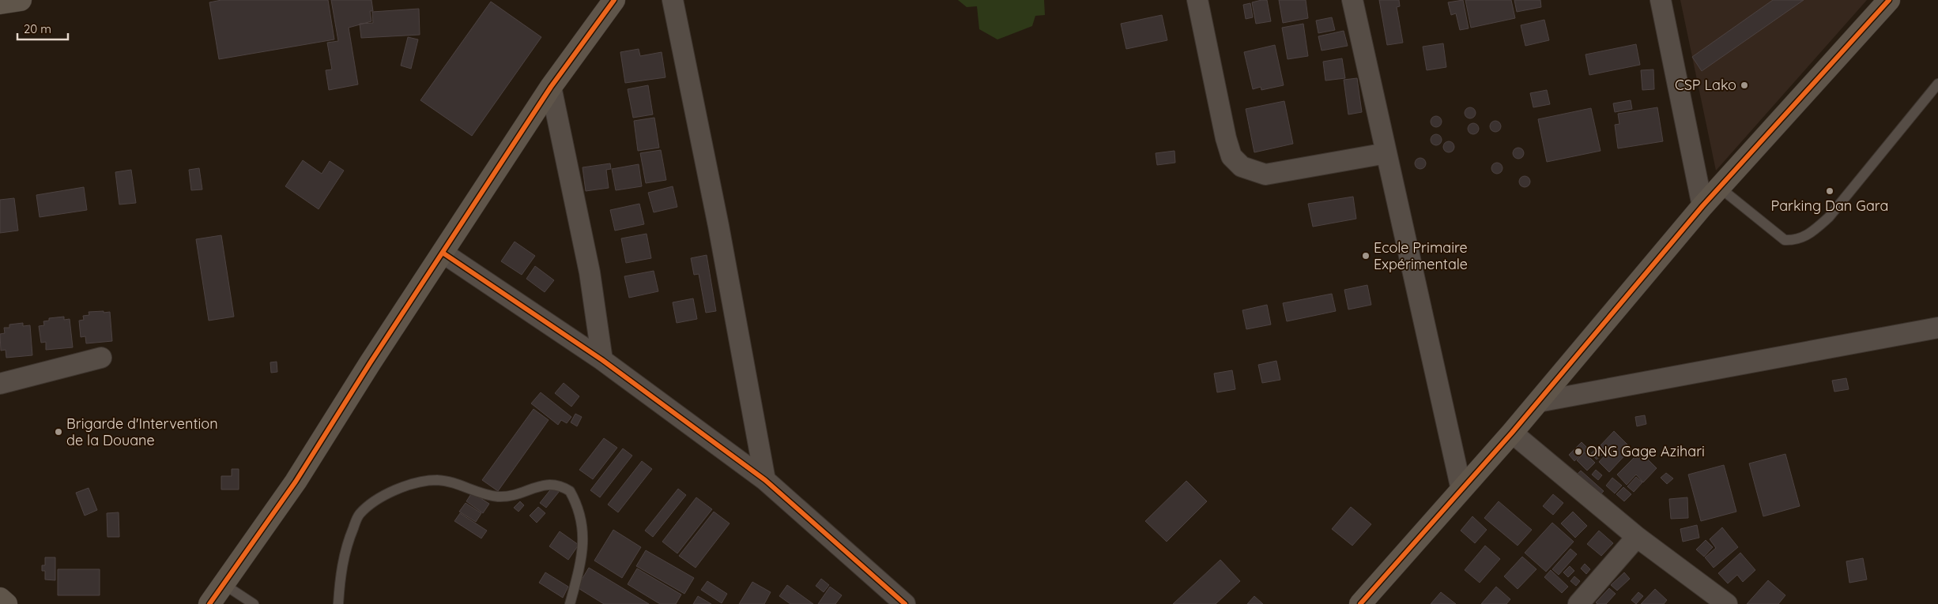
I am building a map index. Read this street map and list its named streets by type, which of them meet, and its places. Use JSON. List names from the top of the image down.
{
  "places": [
    "CSP Lako",
    "Parking Dan Gara",
    "Ecole Primaire Expérimentale",
    "Brigarde d'Intervention de la Douane",
    "ONG Gage Azihari"
  ],
  "scale_bar": "20 m"
}
